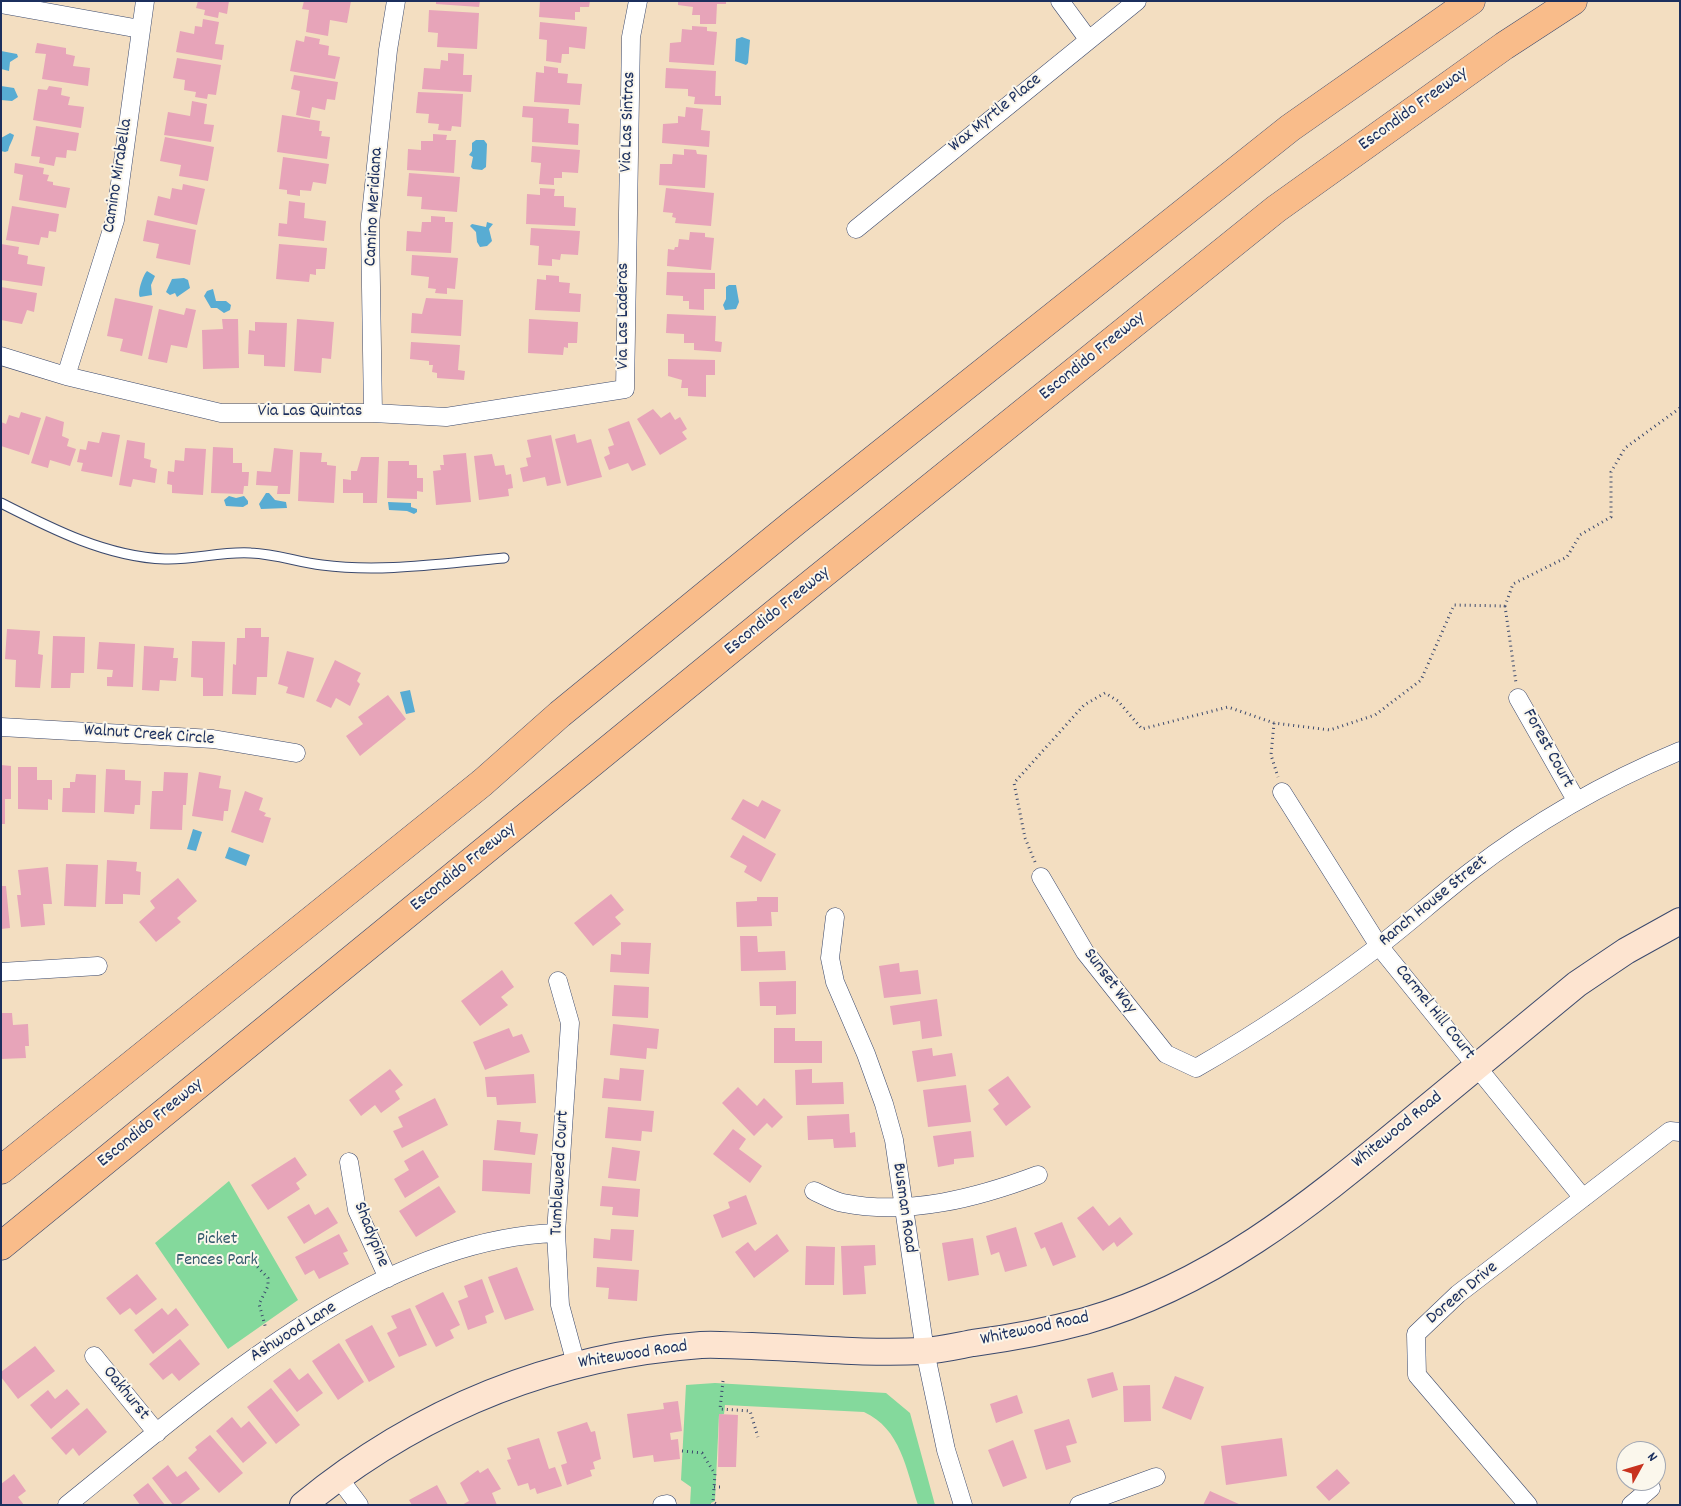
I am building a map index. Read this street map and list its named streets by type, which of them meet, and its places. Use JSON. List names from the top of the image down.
{
  "streets": {
    "highway": ["Escondido Freeway"],
    "main road": ["Whitewood Road"],
    "street": [
      "Wax Myrtle Place",
      "Via Las Sintras",
      "Camino Mirabella",
      "Camino Meridiana",
      "Via Las Laderas",
      "Via Las Quintas",
      "Walnut Creek Circle",
      "Forest Court",
      "Ranch House Street",
      "Sunset Way",
      "Carmel Hill Court",
      "Tumbleweed Court",
      "Busman Road",
      "Shadypine",
      "Doreen Drive",
      "Ashwood Lane",
      "Oakhurst"
    ]
  },
  "crossings": [
    ["Via Las Sintras", "Via Las Laderas"],
    ["Camino Mirabella", "Via Las Quintas"],
    ["Camino Meridiana", "Via Las Quintas"],
    ["Via Las Laderas", "Via Las Quintas"],
    ["Forest Court", "Ranch House Street"],
    ["Ranch House Street", "Sunset Way"],
    ["Ranch House Street", "Carmel Hill Court"],
    ["Carmel Hill Court", "Whitewood Road"],
    ["Carmel Hill Court", "Doreen Drive"],
    ["Whitewood Road", "Tumbleweed Court"],
    ["Whitewood Road", "Busman Road"],
    ["Tumbleweed Court", "Ashwood Lane"],
    ["Shadypine", "Ashwood Lane"],
    ["Ashwood Lane", "Oakhurst"]
  ],
  "parks": ["Picket Fences Park"],
  "north": "top right"
}
